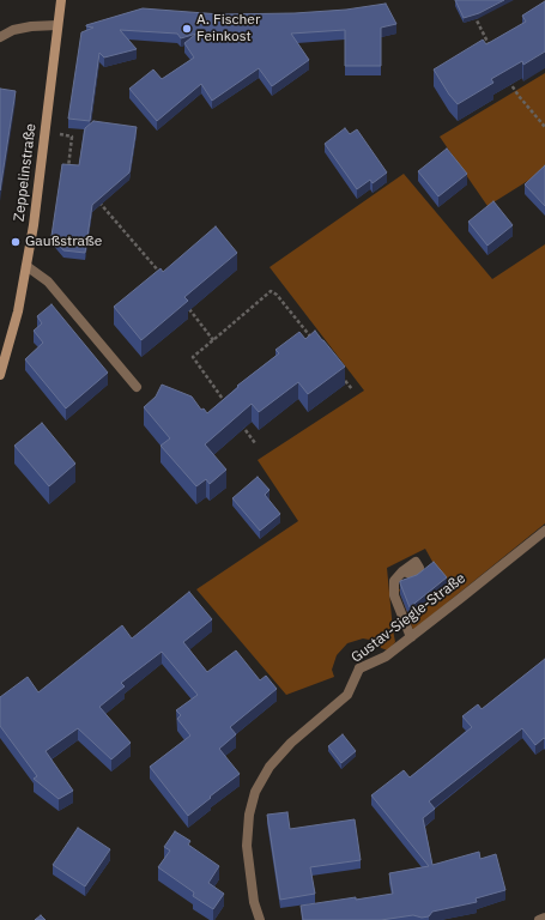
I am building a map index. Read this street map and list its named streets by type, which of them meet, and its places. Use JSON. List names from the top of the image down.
{
  "streets": {
    "street": ["Zeppelinstraße", "Gustav-Siegle-Straße"]
  },
  "places": ["A. Fischer Feinkost", "Gaußstraße"]
}
